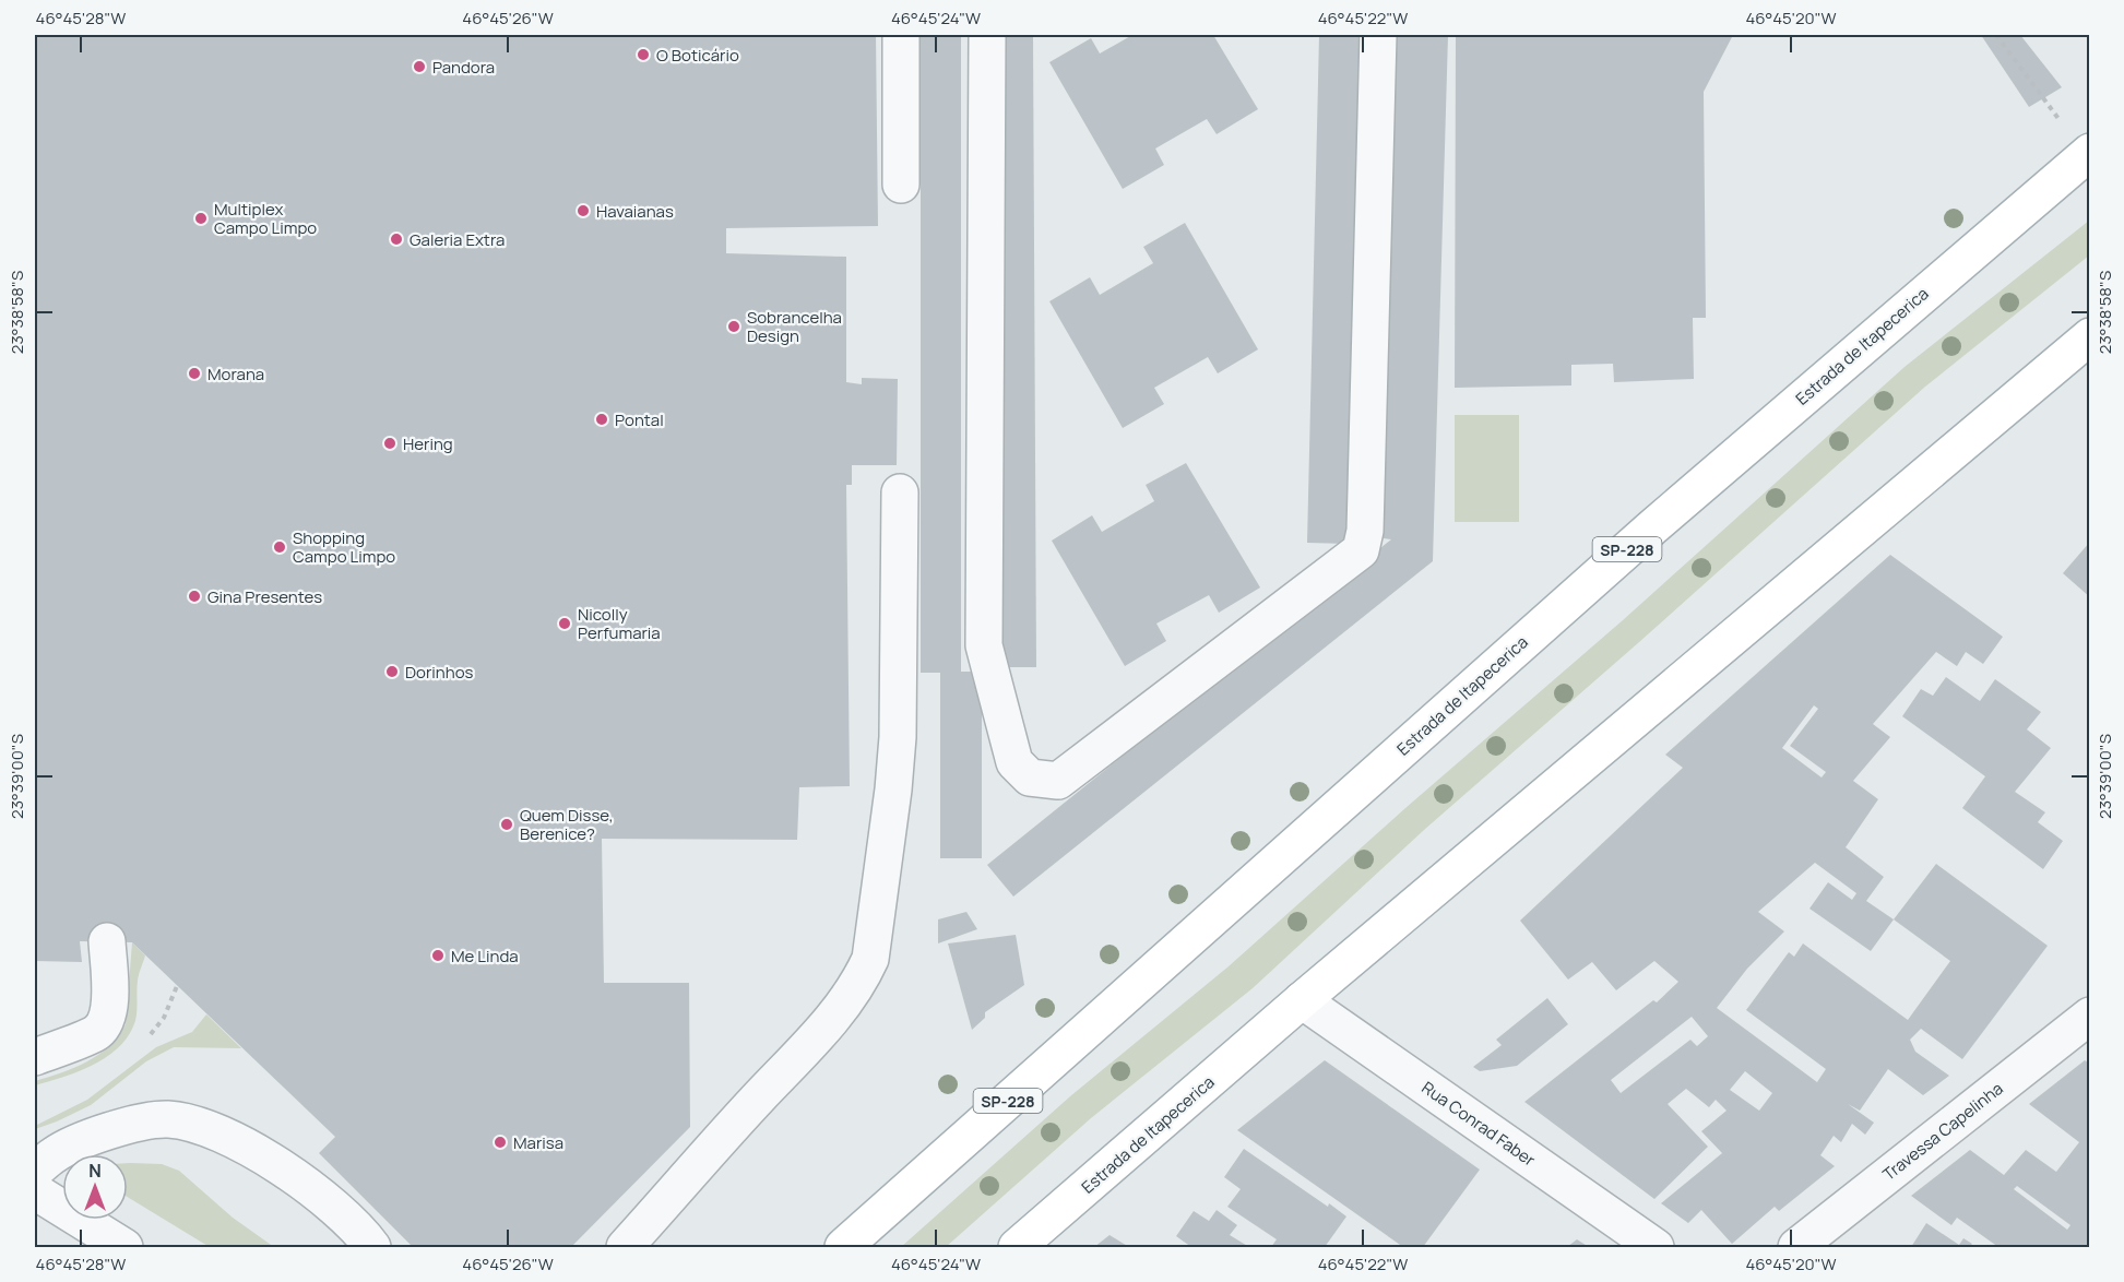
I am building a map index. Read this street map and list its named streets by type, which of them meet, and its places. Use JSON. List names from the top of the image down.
{
  "streets": {
    "main road": ["Estrada de Itapecerica", "SP-228"],
    "street": ["Rua Conrad Faber", "Travessa Capelinha"]
  },
  "crossings": [
    ["Estrada de Itapecerica", "Rua Conrad Faber"]
  ],
  "places": [
    "O Boticário",
    "Pandora",
    "Havaianas",
    "Multiplex Campo Limpo",
    "Galeria Extra",
    "Sobrancelha Design",
    "Morana",
    "Pontal",
    "Hering",
    "Shopping Campo Limpo",
    "Gina Presentes",
    "Nicolly Perfumaria",
    "Dorinhos",
    "Quem Disse, Berenice?",
    "Me Linda",
    "Marisa"
  ],
  "north": "top",
  "coordinates": [
    "46°45'28\"W",
    "46°45'26\"W",
    "46°45'24\"W",
    "46°45'22\"W",
    "46°45'20\"W",
    "23°38'58\"S",
    "23°39'00\"S"
  ]
}
